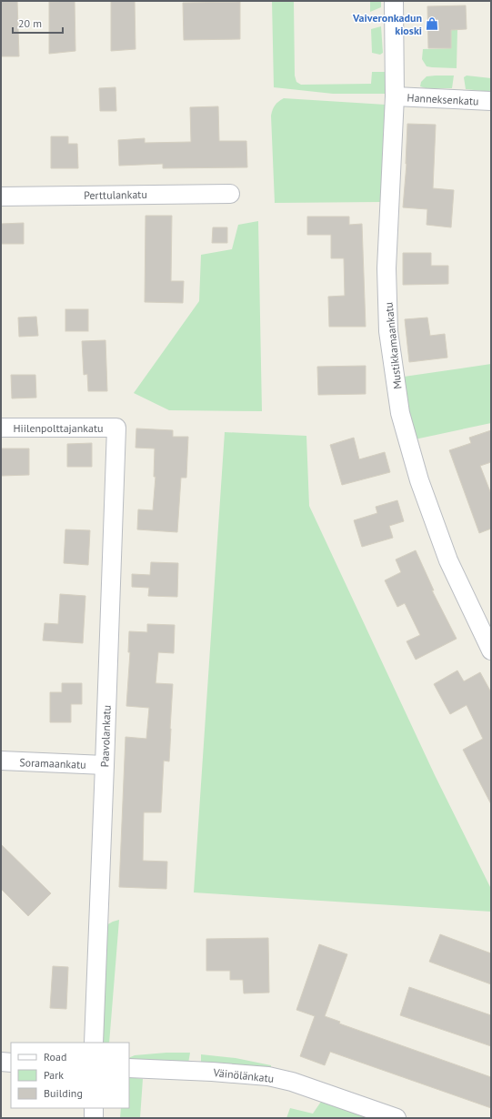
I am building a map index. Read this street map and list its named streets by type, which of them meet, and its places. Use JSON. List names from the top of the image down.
{
  "streets": {
    "street": [
      "Hanneksenkatu",
      "Perttulankatu",
      "Mustikkamaankatu",
      "Hiilenpolttajankatu",
      "Paavolankatu",
      "Soramaankatu",
      "Väinölänkatu"
    ]
  },
  "crossings": [
    ["Hanneksenkatu", "Mustikkamaankatu"],
    ["Hiilenpolttajankatu", "Paavolankatu"],
    ["Paavolankatu", "Soramaankatu"]
  ],
  "places": {
    "shop": ["Vaiveronkadun kioski"]
  },
  "legend": ["Road", "Park", "Building"],
  "scale_bar": "20 m"
}
